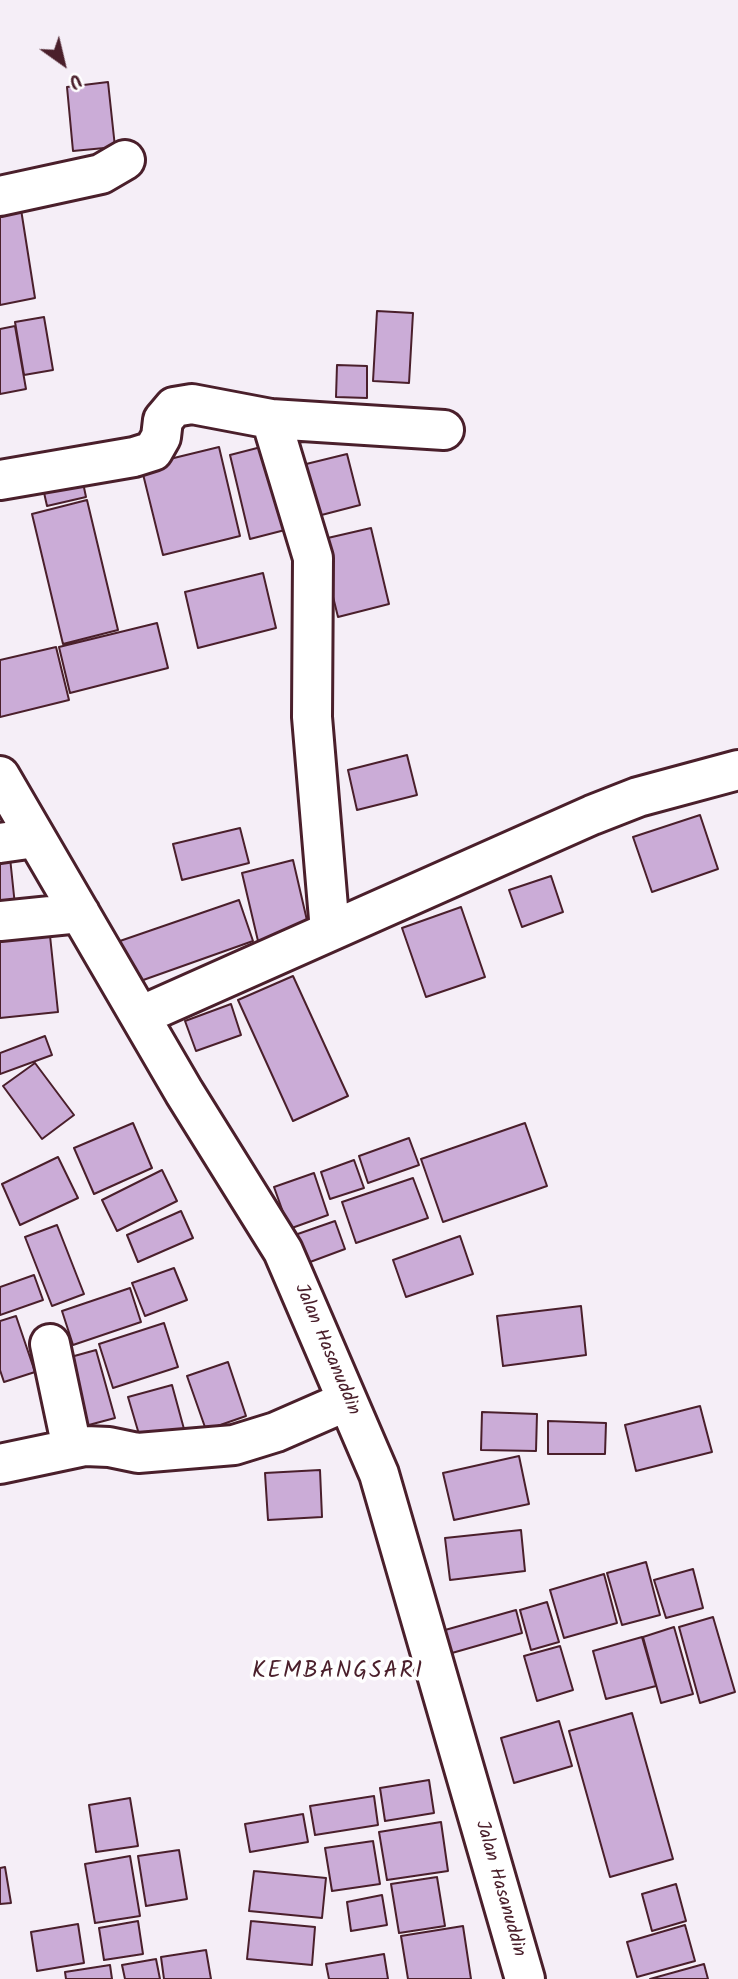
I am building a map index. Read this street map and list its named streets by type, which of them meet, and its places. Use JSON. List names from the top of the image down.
{
  "streets": {
    "street": ["Jalan Hasanuddin"]
  },
  "districts": ["KEMBANGSARI"],
  "north": "bottom right"
}
